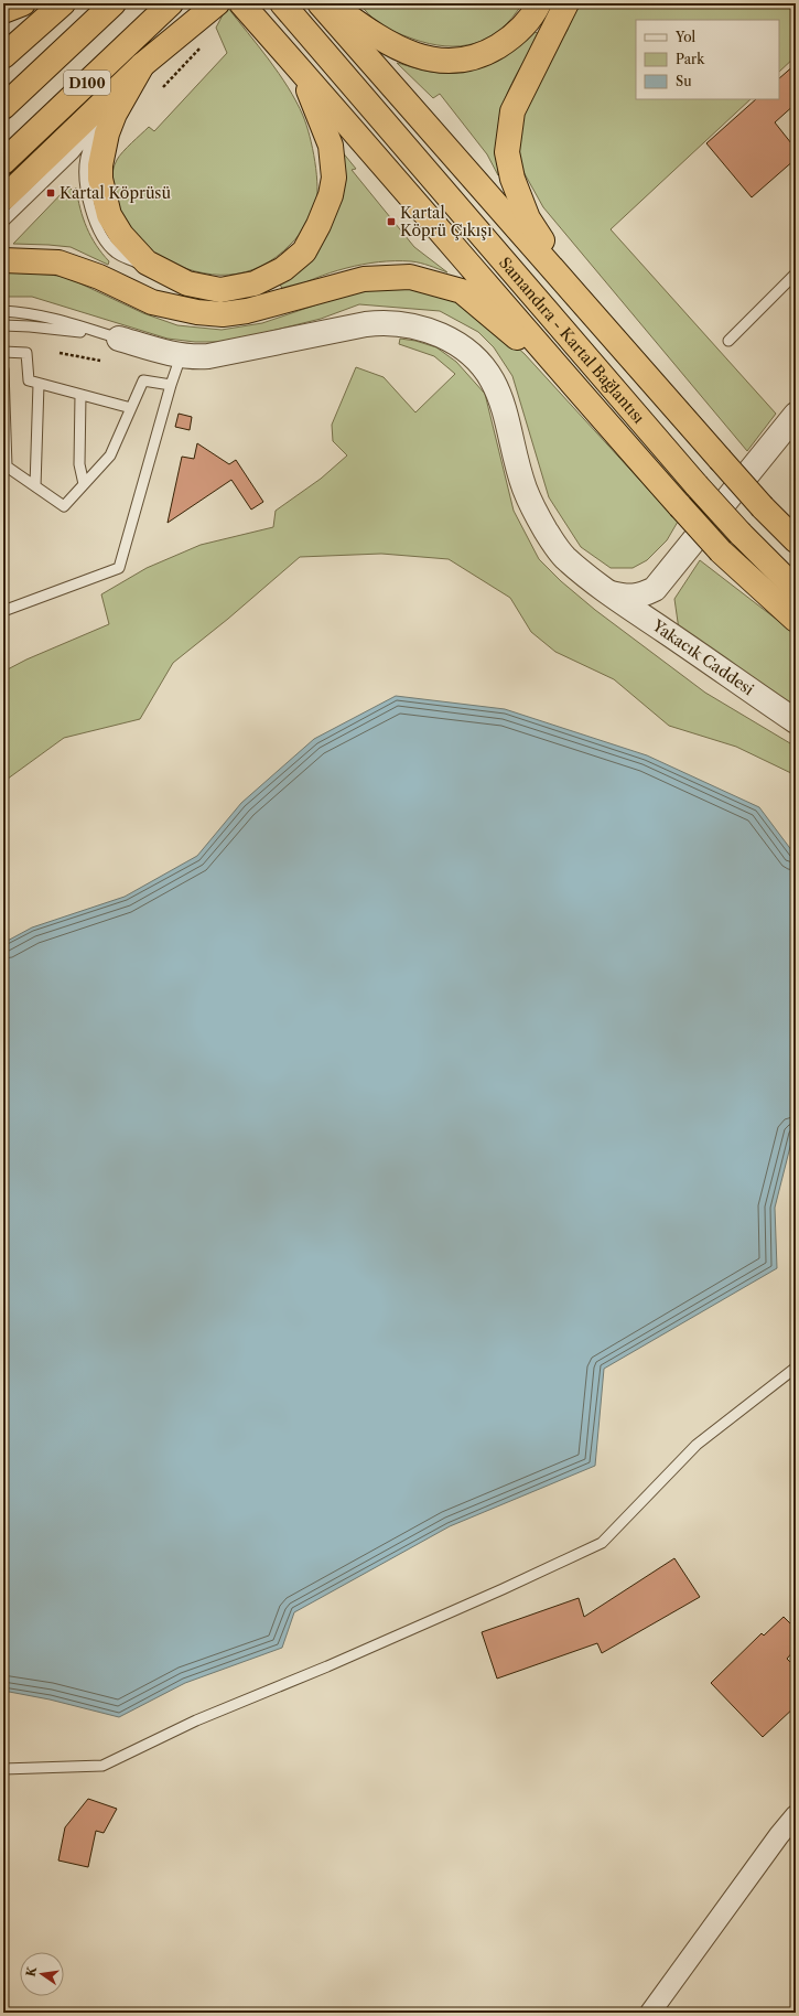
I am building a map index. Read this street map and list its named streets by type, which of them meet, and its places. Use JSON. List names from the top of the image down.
{
  "streets": {
    "highway": ["D100", "Samandıra - Kartal Bağlantısı"],
    "street": ["Yakacık Caddesi"]
  },
  "places": {
    "transit": ["Kartal Köprüsü", "Kartal Köprü Çıkışı"]
  },
  "legend": ["Yol", "Park", "Su"],
  "north": "left"
}
